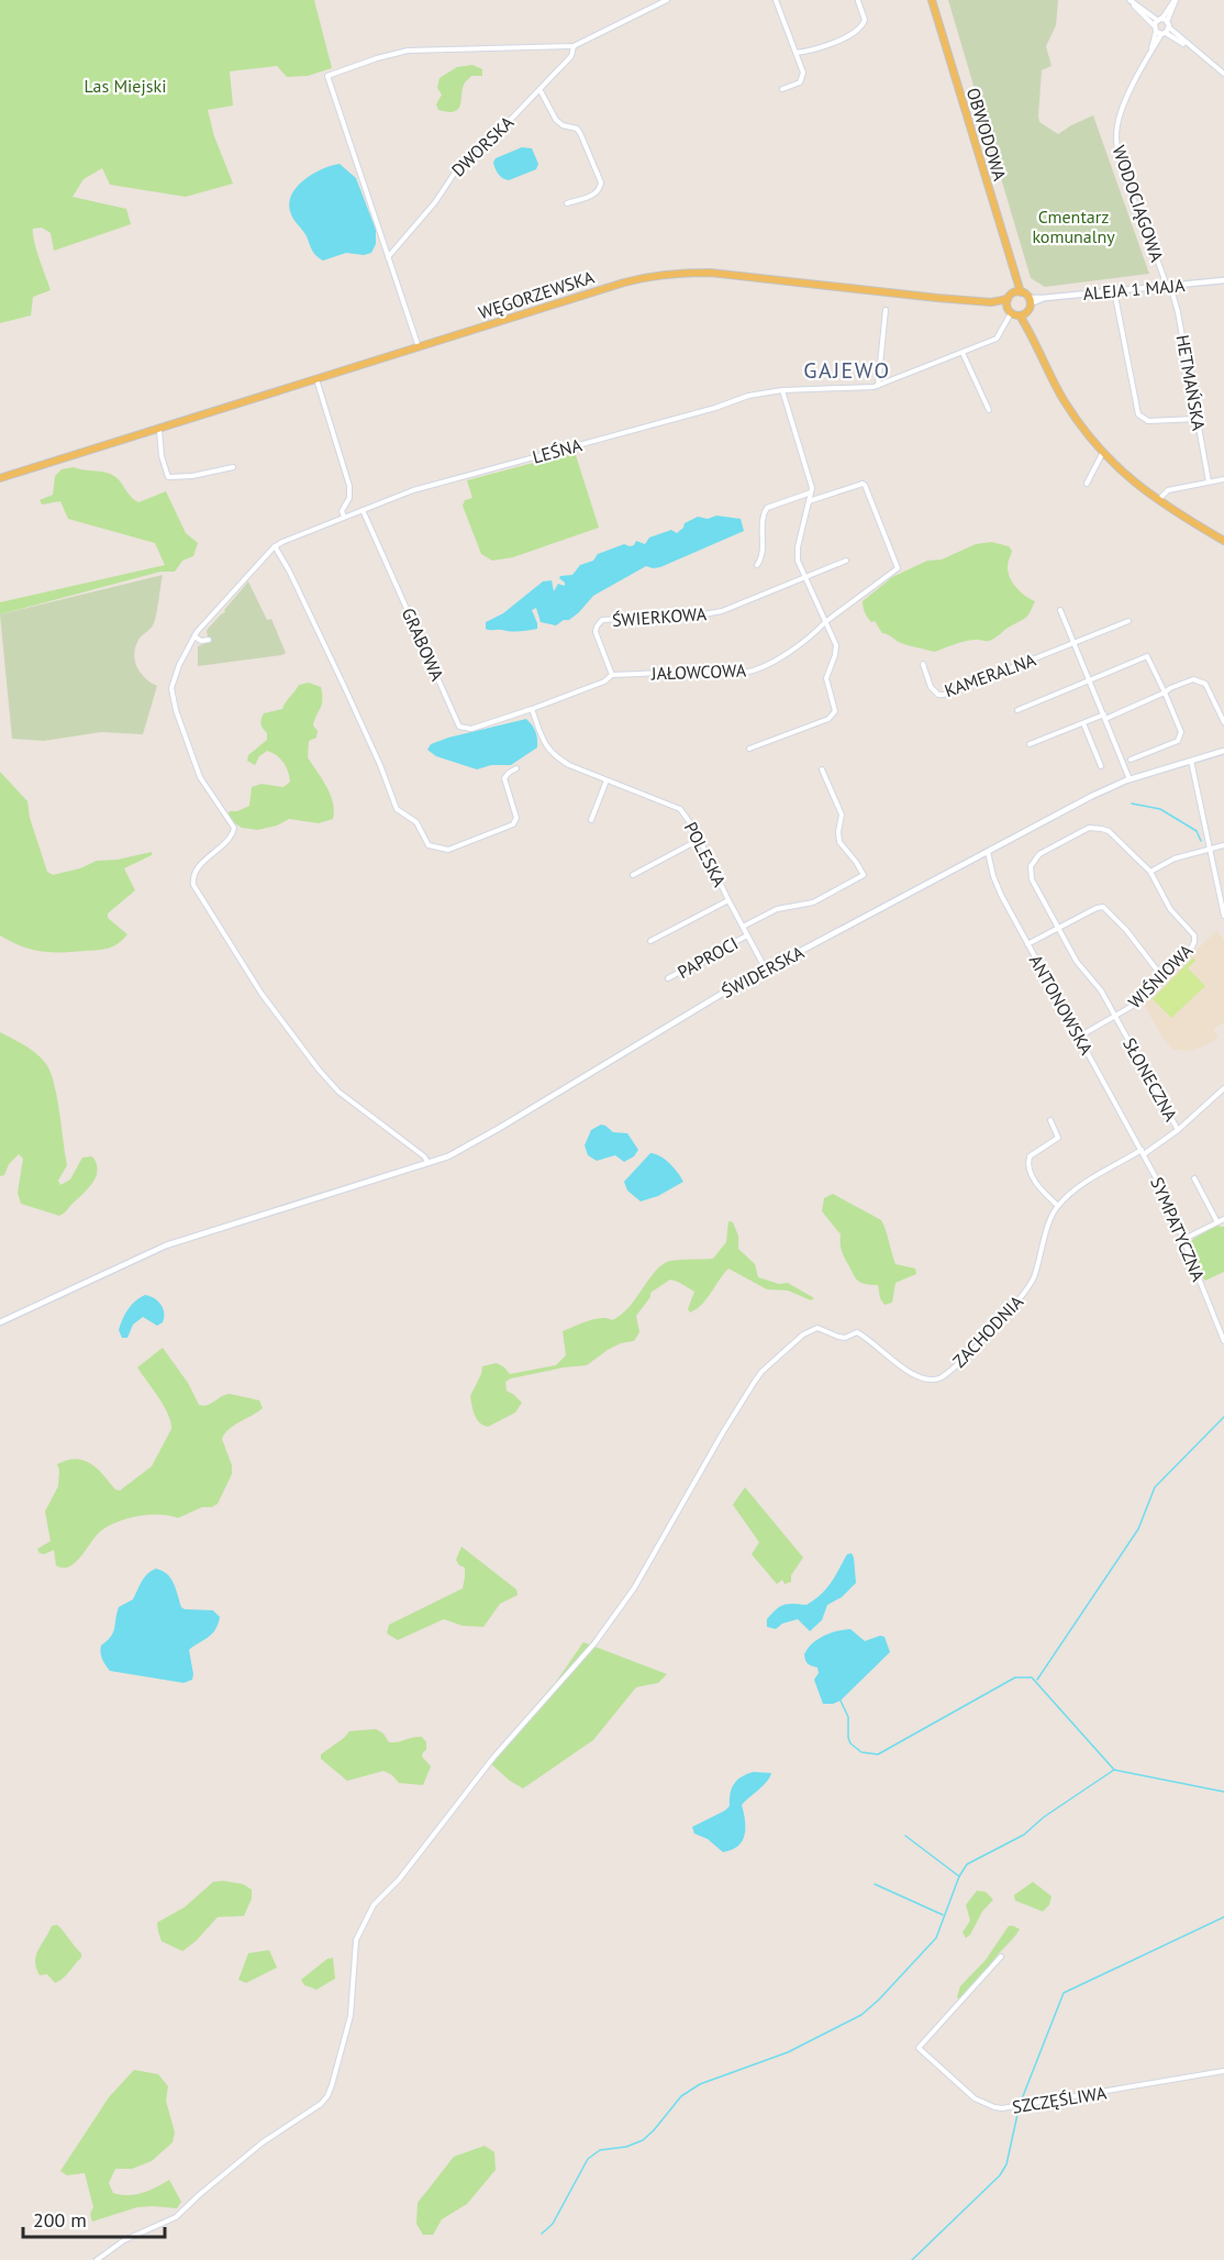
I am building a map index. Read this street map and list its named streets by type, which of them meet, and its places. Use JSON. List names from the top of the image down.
{
  "streets": {
    "main road": ["OBWODOWA", "WĘGORZEWSKA"],
    "street": [
      "DWORSKA",
      "WODOCIĄGOWA",
      "ALEJA 1 MAJA",
      "HETMAŃSKA",
      "LEŚNA",
      "ŚWIERKOWA",
      "GRABOWA",
      "JAŁOWCOWA",
      "KAMERALNA",
      "POLESKA",
      "PAPROCI",
      "ŚWIDERSKA",
      "WIŚNIOWA",
      "ANTONOWSKA",
      "SŁONECZNA",
      "SYMPATYCZNA",
      "ZACHODNIA",
      "SZCZĘŚLIWA"
    ]
  },
  "crossings": [
    ["WODOCIĄGOWA", "ALEJA 1 MAJA"],
    ["WODOCIĄGOWA", "HETMAŃSKA"],
    ["ALEJA 1 MAJA", "HETMAŃSKA"],
    ["WĘGORZEWSKA", "LEŚNA"],
    ["LEŚNA", "GRABOWA"],
    ["LEŚNA", "ŚWIDERSKA"],
    ["ŚWIERKOWA", "JAŁOWCOWA"],
    ["GRABOWA", "JAŁOWCOWA"],
    ["JAŁOWCOWA", "POLESKA"],
    ["POLESKA", "PAPROCI"],
    ["POLESKA", "ŚWIDERSKA"],
    ["ŚWIDERSKA", "ANTONOWSKA"],
    ["WIŚNIOWA", "ANTONOWSKA"],
    ["WIŚNIOWA", "SŁONECZNA"],
    ["ANTONOWSKA", "SYMPATYCZNA"],
    ["ANTONOWSKA", "ZACHODNIA"],
    ["SŁONECZNA", "ZACHODNIA"],
    ["SYMPATYCZNA", "ZACHODNIA"]
  ],
  "districts": ["GAJEWO"],
  "parks": ["Las Miejski", "Cmentarz komunalny"],
  "scale_bar": "200 m"
}
